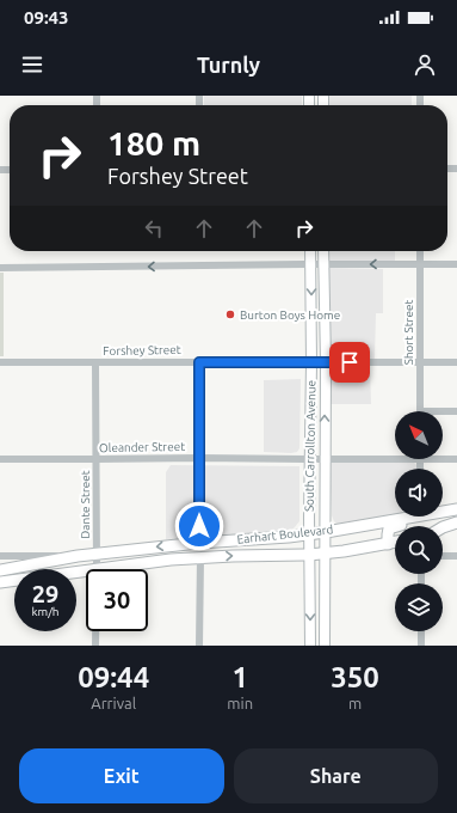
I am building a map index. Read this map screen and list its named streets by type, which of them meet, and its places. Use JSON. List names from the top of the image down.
{
  "streets": {
    "main road": ["South Carrollton Avenue", "Earhart Boulevard"],
    "street": [
      "Short Street",
      "Forshey Street",
      "Oleander Street",
      "Dante Street"
    ]
  },
  "crossings": [
    ["Short Street", "Forshey Street"],
    ["Forshey Street", "South Carrollton Avenue"],
    ["Forshey Street", "Dante Street"],
    ["South Carrollton Avenue", "Oleander Street"],
    ["South Carrollton Avenue", "Earhart Boulevard"],
    ["Oleander Street", "Dante Street"],
    ["Dante Street", "Earhart Boulevard"]
  ],
  "places": ["Burton Boys Home"],
  "north": "top left",
  "page": {
    "status": "09:43",
    "header": "Turnly",
    "turn": ["180 m", "Forshey Street"],
    "speed": "29 km/h",
    "limit": "30",
    "eta": [
      "09:44",
      "Arrival",
      "1",
      "min",
      "350",
      "m"
    ],
    "buttons": ["Exit", "Share"]
  }
}
